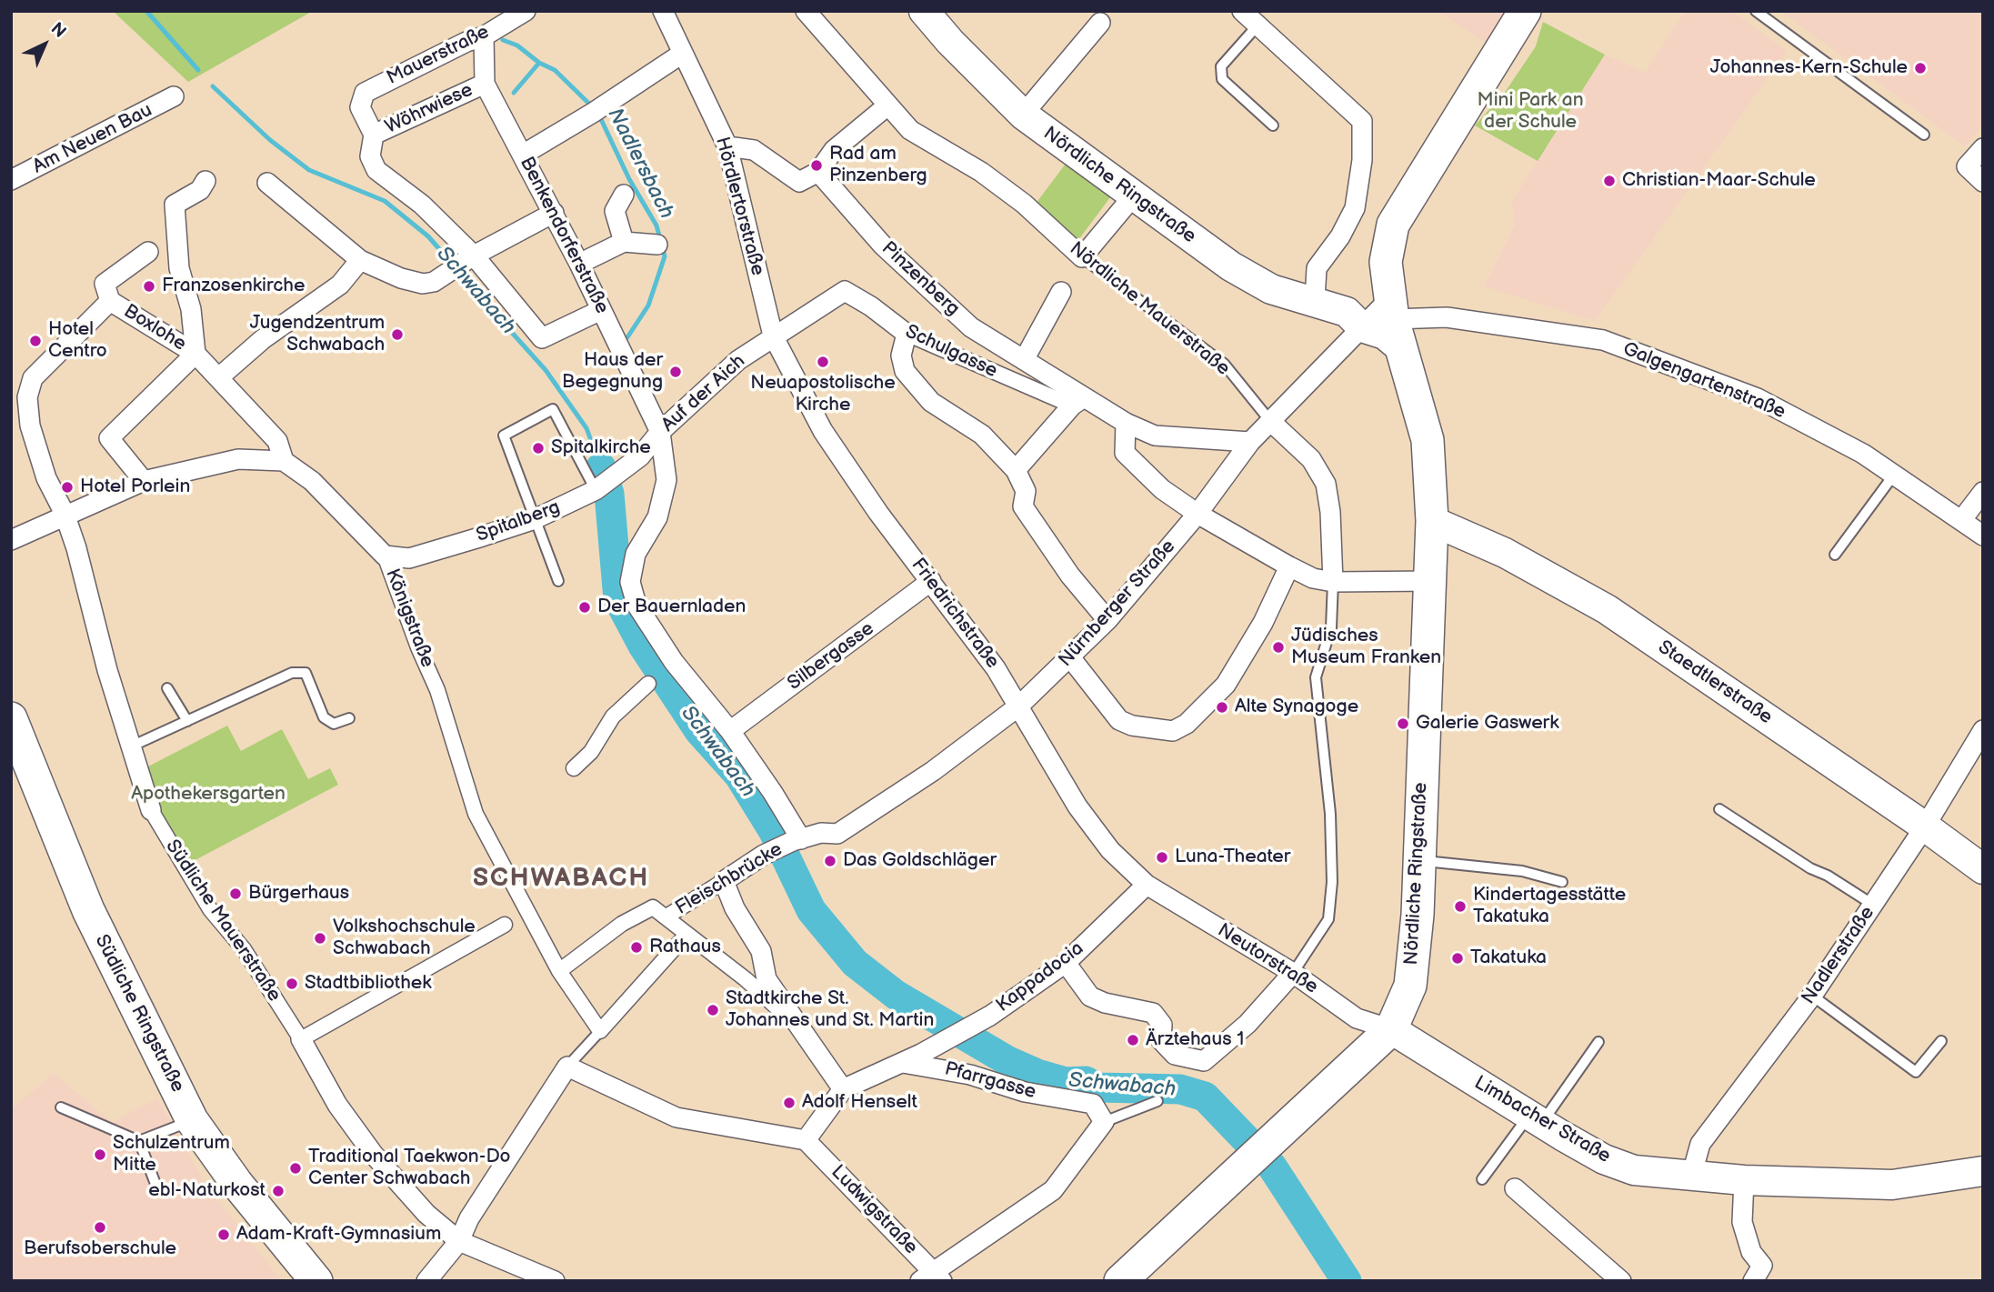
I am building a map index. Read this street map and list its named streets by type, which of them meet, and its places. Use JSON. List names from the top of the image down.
{
  "streets": {
    "main road": [
      "Nördliche Ringstraße",
      "Staedtlerstraße",
      "Südliche Ringstraße",
      "Limbacher Straße"
    ],
    "street": [
      "Mauerstraße",
      "Wöhrwiese",
      "Am Neuen Bau",
      "Hördlertorstraße",
      "Benkendorferstraße",
      "Pinzenberg",
      "Nördliche Mauerstraße",
      "Boxlohe",
      "Schulgasse",
      "Galgengartenstraße",
      "Auf der Aich",
      "Spitalberg",
      "Nürnberger Straße",
      "Friedrichstraße",
      "Königstraße",
      "Silbergasse",
      "Fleischbrücke",
      "Südliche Mauerstraße",
      "Nadlerstraße",
      "Neutorstraße",
      "Kappadocia",
      "Pfarrgasse",
      "Ludwigstraße"
    ]
  },
  "crossings": [
    ["Mauerstraße", "Wöhrwiese"],
    ["Mauerstraße", "Benkendorferstraße"],
    ["Wöhrwiese", "Benkendorferstraße"],
    ["Nördliche Ringstraße", "Galgengartenstraße"],
    ["Nördliche Ringstraße", "Nürnberger Straße"],
    ["Nördliche Ringstraße", "Staedtlerstraße"],
    ["Nördliche Ringstraße", "Neutorstraße"],
    ["Nördliche Ringstraße", "Limbacher Straße"],
    ["Hördlertorstraße", "Schulgasse"],
    ["Hördlertorstraße", "Auf der Aich"],
    ["Hördlertorstraße", "Friedrichstraße"],
    ["Benkendorferstraße", "Auf der Aich"],
    ["Benkendorferstraße", "Nürnberger Straße"],
    ["Benkendorferstraße", "Silbergasse"],
    ["Benkendorferstraße", "Fleischbrücke"],
    ["Pinzenberg", "Schulgasse"],
    ["Pinzenberg", "Nürnberger Straße"],
    ["Nördliche Mauerstraße", "Nürnberger Straße"],
    ["Nördliche Mauerstraße", "Neutorstraße"],
    ["Nördliche Mauerstraße", "Kappadocia"],
    ["Boxlohe", "Königstraße"],
    ["Boxlohe", "Südliche Mauerstraße"],
    ["Schulgasse", "Auf der Aich"],
    ["Schulgasse", "Friedrichstraße"],
    ["Galgengartenstraße", "Nürnberger Straße"],
    ["Auf der Aich", "Spitalberg"],
    ["Auf der Aich", "Friedrichstraße"],
    ["Spitalberg", "Königstraße"],
    ["Nürnberger Straße", "Friedrichstraße"],
    ["Nürnberger Straße", "Fleischbrücke"],
    ["Friedrichstraße", "Silbergasse"],
    ["Friedrichstraße", "Neutorstraße"],
    ["Friedrichstraße", "Kappadocia"],
    ["Staedtlerstraße", "Nadlerstraße"],
    ["Nadlerstraße", "Limbacher Straße"],
    ["Neutorstraße", "Kappadocia"],
    ["Neutorstraße", "Limbacher Straße"],
    ["Kappadocia", "Pfarrgasse"]
  ],
  "districts": ["SCHWABACH"],
  "water": ["Nadlersbach", "Schwabach"],
  "parks": ["Mini Park an der Schule", "Apothekersgarten"],
  "places": [
    "Johannes-Kern-Schule",
    "Rad am Pinzenberg",
    "Christian-Maar-Schule",
    "Franzosenkirche",
    "Jugendzentrum Schwabach",
    "Hotel Centro",
    "Neuapostolische Kirche",
    "Haus der Begegnung",
    "Spitalkirche",
    "Hotel Porlein",
    "Der Bauernladen",
    "Jüdisches Museum Franken",
    "Alte Synagoge",
    "Galerie Gaswerk",
    "Luna-Theater",
    "Das Goldschläger",
    "Bürgerhaus",
    "Kindertagesstätte Takatuka",
    "Volkshochschule Schwabach",
    "Rathaus",
    "Takatuka",
    "Stadtbibliothek",
    "Stadtkirche St. Johannes und St. Martin",
    "Ärztehaus 1",
    "Adolf Henselt",
    "Schulzentrum Mitte",
    "Traditional Taekwon-Do Center Schwabach",
    "ebl-Naturkost",
    "Berufsoberschule",
    "Adam-Kraft-Gymnasium"
  ],
  "north": "top right"
}
